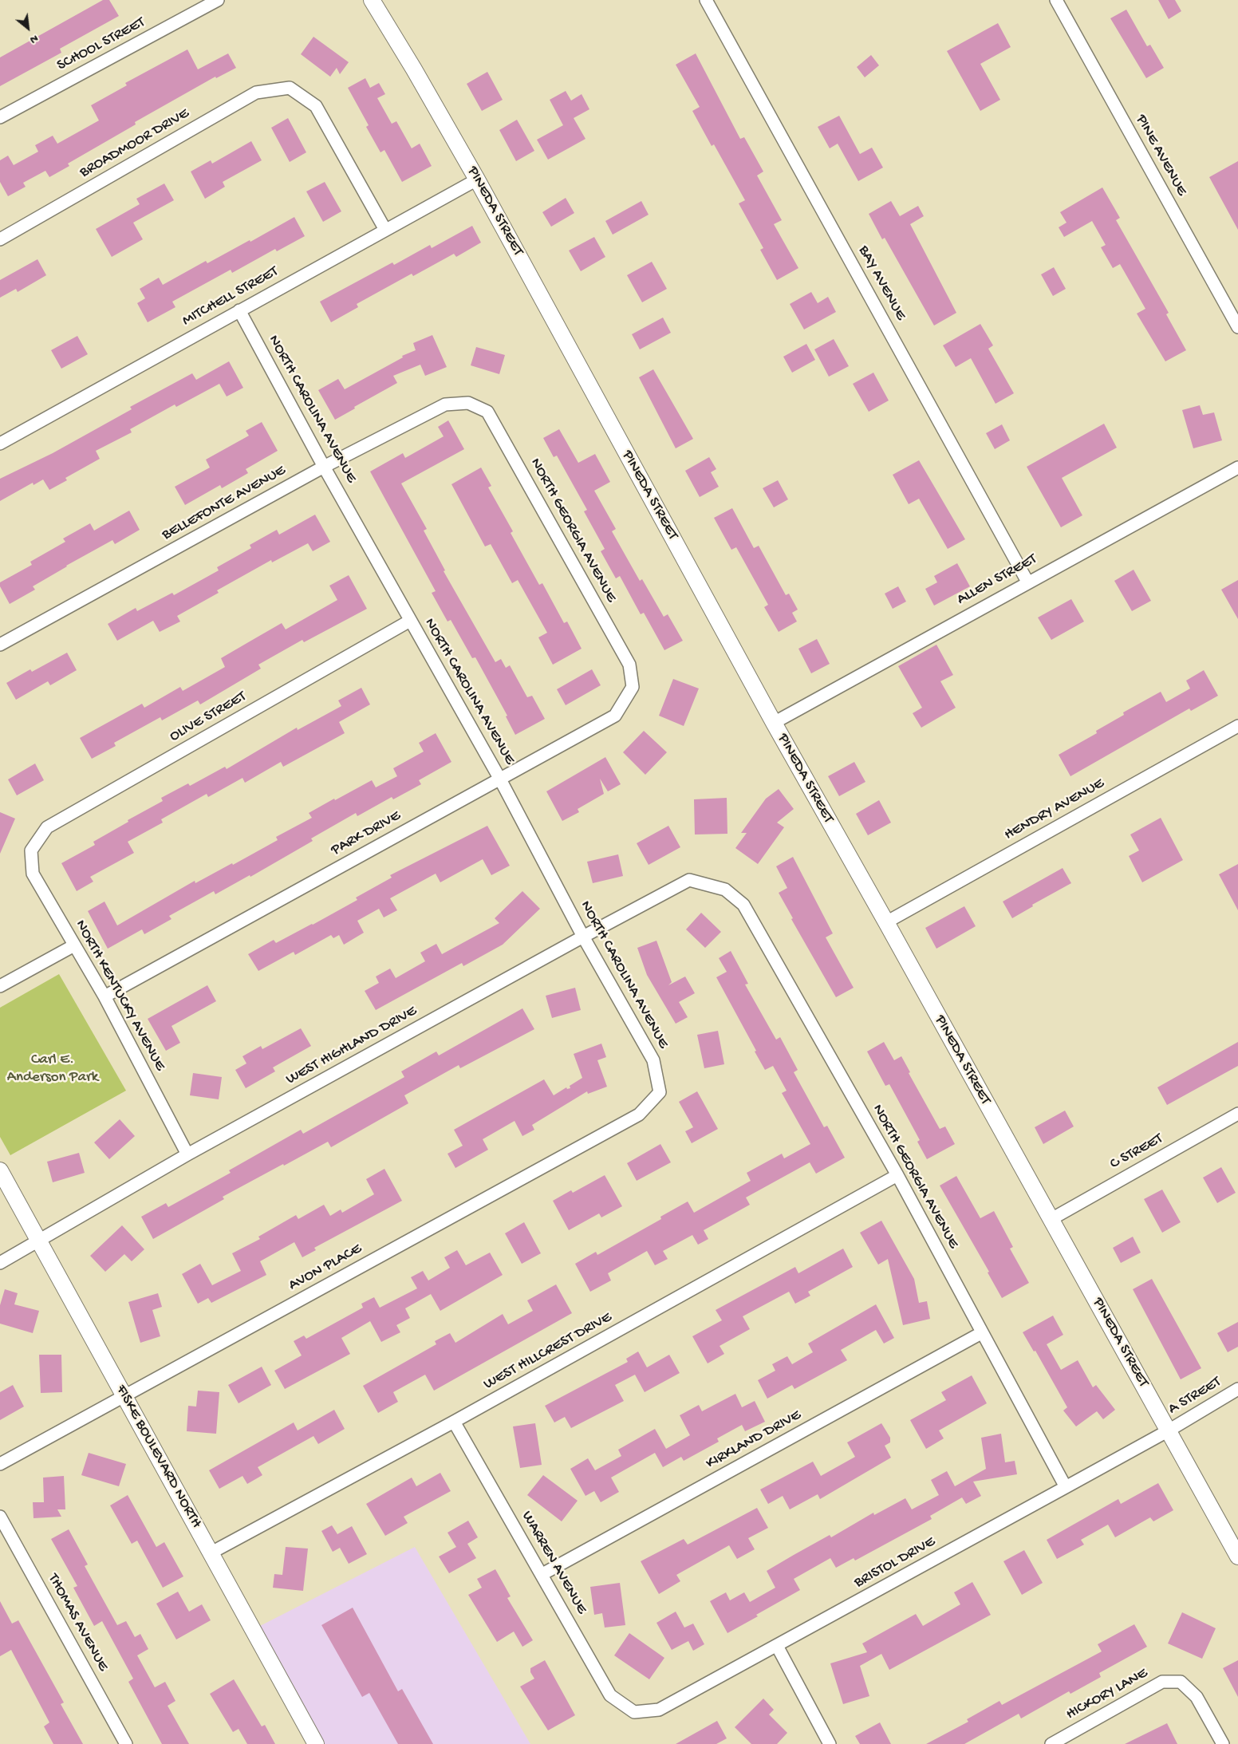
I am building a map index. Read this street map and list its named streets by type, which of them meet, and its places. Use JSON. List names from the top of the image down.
{
  "streets": {
    "street": [
      "SCHOOL STREET",
      "BROADMOOR DRIVE",
      "PINE AVENUE",
      "PINEDA STREET",
      "BAY AVENUE",
      "MITCHELL STREET",
      "NORTH CAROLINA AVENUE",
      "BELLEFONTE AVENUE",
      "NORTH GEORGIA AVENUE",
      "ALLEN STREET",
      "OLIVE STREET",
      "HENDRY AVENUE",
      "PARK DRIVE",
      "NORTH KENTUCKY AVENUE",
      "WEST HIGHLAND DRIVE",
      "C STREET",
      "AVON PLACE",
      "WEST HILLCREST DRIVE",
      "A STREET",
      "KIRKLAND DRIVE",
      "FISKE BOULEVARD NORTH",
      "WARREN AVENUE",
      "BRISTOL DRIVE",
      "THOMAS AVENUE",
      "HICKORY LANE"
    ]
  },
  "crossings": [
    ["BROADMOOR DRIVE", "MITCHELL STREET"],
    ["PINEDA STREET", "MITCHELL STREET"],
    ["PINEDA STREET", "ALLEN STREET"],
    ["PINEDA STREET", "HENDRY AVENUE"],
    ["PINEDA STREET", "C STREET"],
    ["PINEDA STREET", "A STREET"],
    ["PINEDA STREET", "BRISTOL DRIVE"],
    ["BAY AVENUE", "ALLEN STREET"],
    ["MITCHELL STREET", "NORTH CAROLINA AVENUE"],
    ["NORTH CAROLINA AVENUE", "BELLEFONTE AVENUE"],
    ["NORTH CAROLINA AVENUE", "OLIVE STREET"],
    ["NORTH CAROLINA AVENUE", "PARK DRIVE"],
    ["NORTH CAROLINA AVENUE", "WEST HIGHLAND DRIVE"],
    ["NORTH CAROLINA AVENUE", "AVON PLACE"],
    ["BELLEFONTE AVENUE", "NORTH GEORGIA AVENUE"],
    ["NORTH GEORGIA AVENUE", "PARK DRIVE"],
    ["NORTH GEORGIA AVENUE", "WEST HIGHLAND DRIVE"],
    ["NORTH GEORGIA AVENUE", "WEST HILLCREST DRIVE"],
    ["NORTH GEORGIA AVENUE", "KIRKLAND DRIVE"],
    ["NORTH GEORGIA AVENUE", "BRISTOL DRIVE"],
    ["OLIVE STREET", "NORTH KENTUCKY AVENUE"],
    ["PARK DRIVE", "NORTH KENTUCKY AVENUE"],
    ["NORTH KENTUCKY AVENUE", "WEST HIGHLAND DRIVE"],
    ["WEST HIGHLAND DRIVE", "FISKE BOULEVARD NORTH"],
    ["AVON PLACE", "FISKE BOULEVARD NORTH"],
    ["WEST HILLCREST DRIVE", "FISKE BOULEVARD NORTH"],
    ["WEST HILLCREST DRIVE", "WARREN AVENUE"],
    ["A STREET", "BRISTOL DRIVE"],
    ["KIRKLAND DRIVE", "WARREN AVENUE"],
    ["WARREN AVENUE", "BRISTOL DRIVE"]
  ],
  "parks": ["Carl E. Anderson Park"],
  "north": "bottom right"
}
